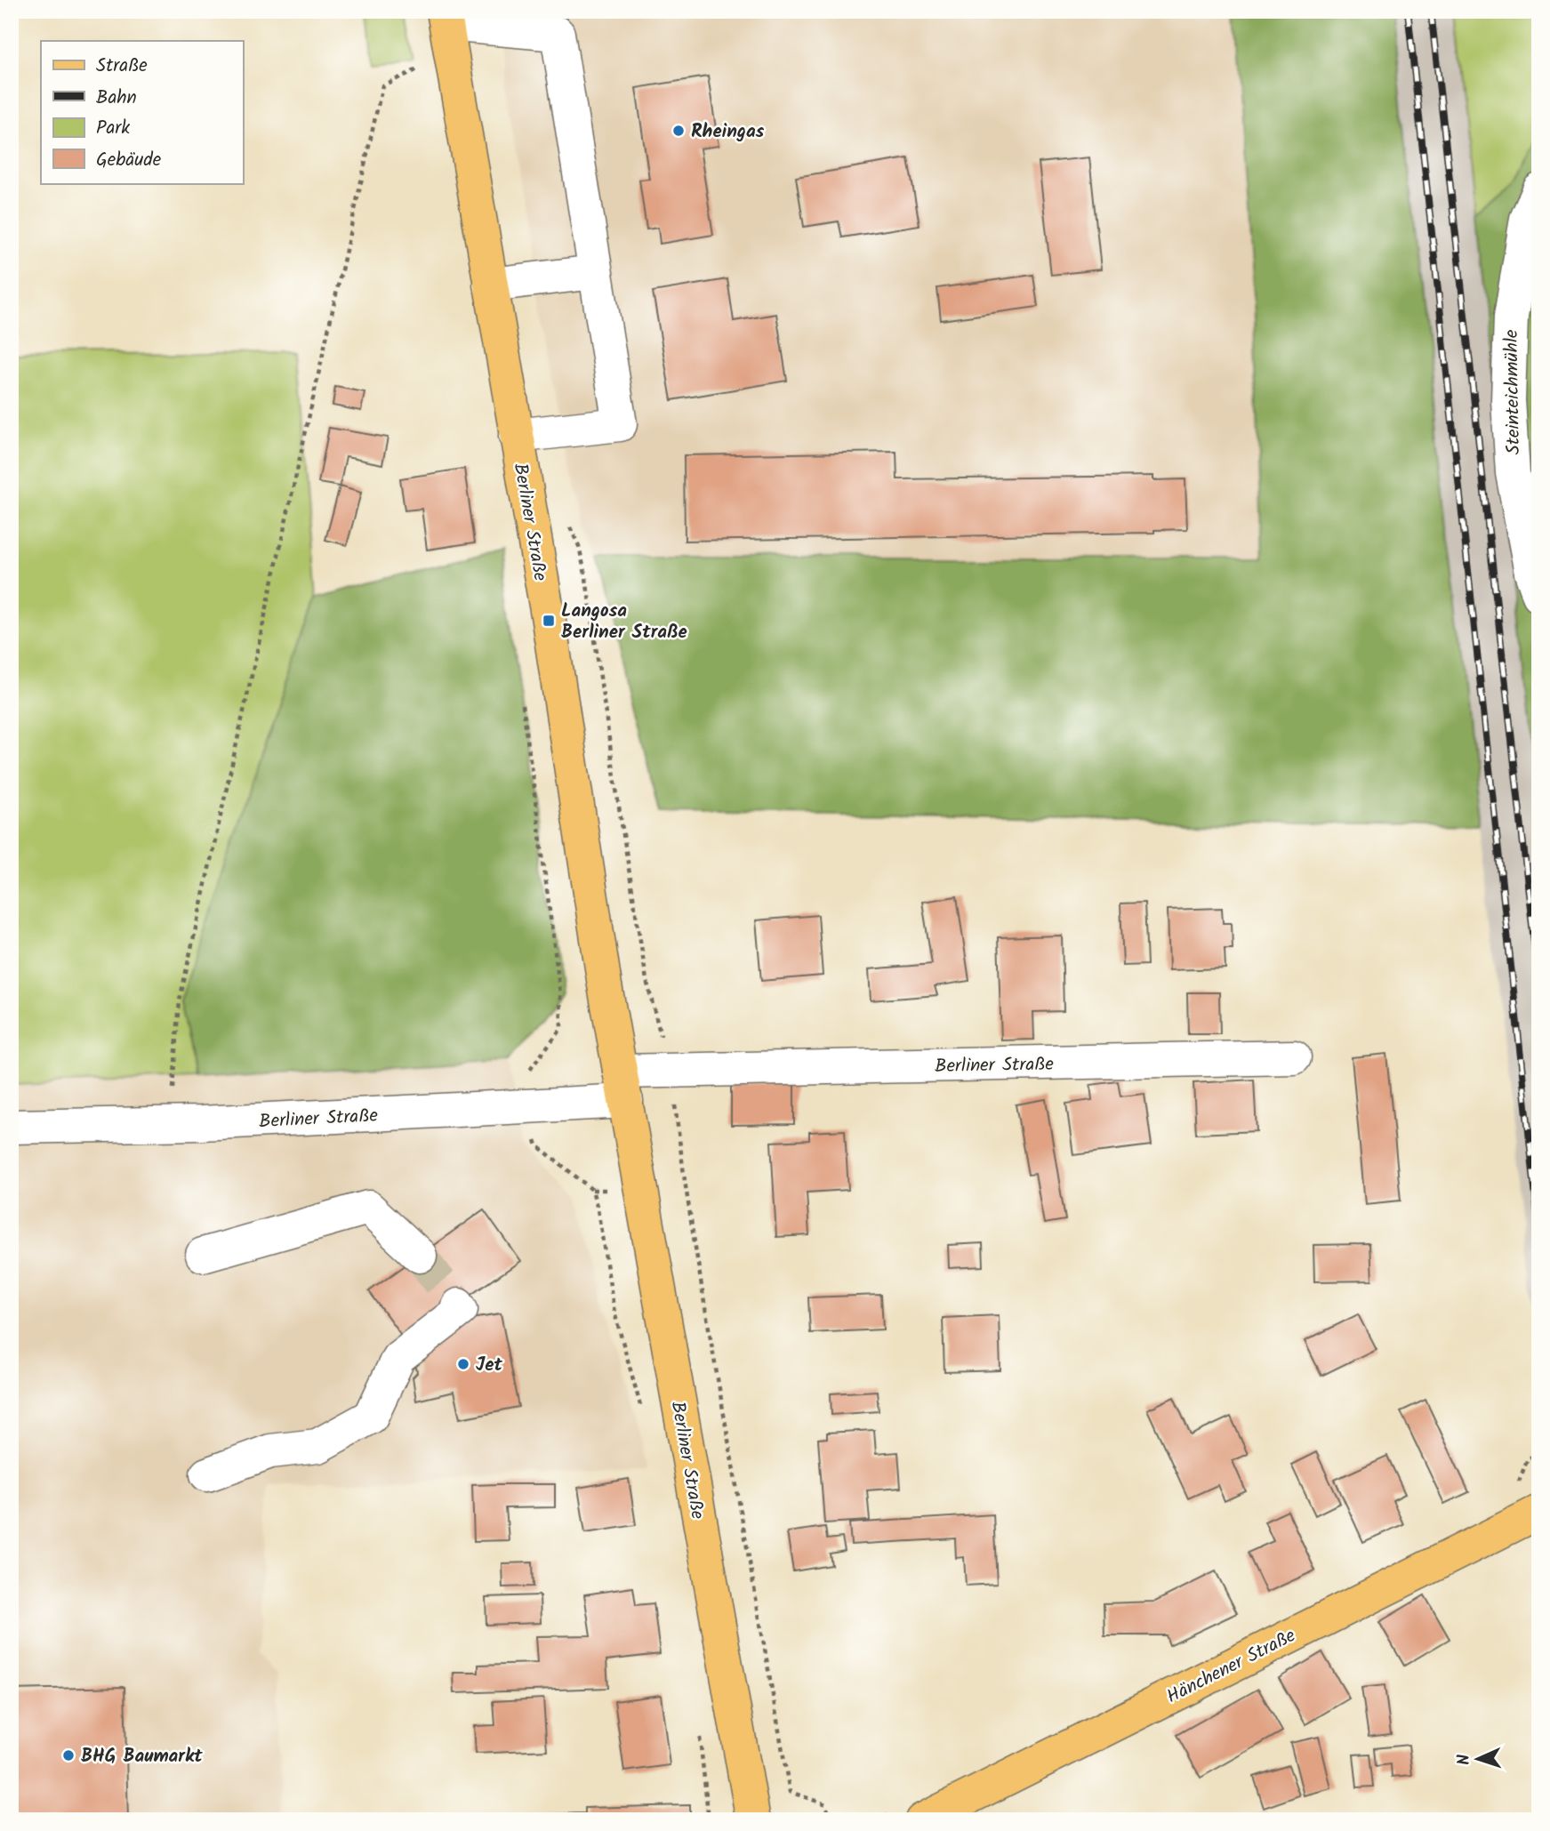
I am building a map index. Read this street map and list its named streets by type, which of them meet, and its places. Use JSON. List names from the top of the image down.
{
  "streets": {
    "main road": ["Berliner Straße", "Hänchener Straße"],
    "street": ["Steinteichmühle"]
  },
  "places": {
    "other": ["Rheingas", "Jet", "BHG Baumarkt"],
    "transit": ["Langosa Berliner Straße"]
  },
  "legend": [
    "Straße",
    "Bahn",
    "Park",
    "Gebäude"
  ],
  "north": "left"
}
